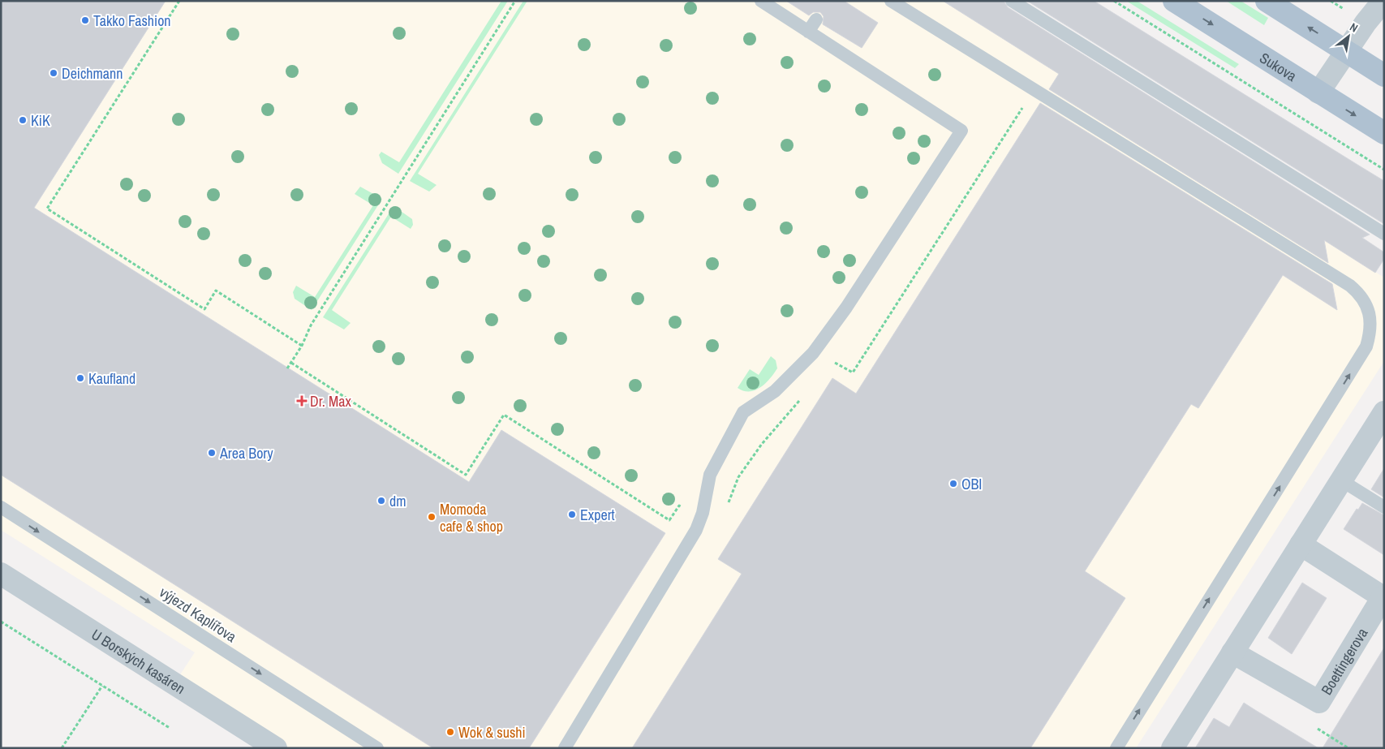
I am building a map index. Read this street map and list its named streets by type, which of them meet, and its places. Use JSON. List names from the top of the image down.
{
  "streets": {
    "main road": ["Sukova"],
    "street": ["Boettingerova", "U Borských kasáren"],
    "lane": ["výjezd Kaplířova"]
  },
  "one_way": ["výjezd Kaplířova"],
  "places": {
    "other": [
      "Takko Fashion",
      "Deichmann",
      "KiK",
      "Kaufland",
      "Area Bory",
      "OBI",
      "dm",
      "Expert",
      "Momoda cafe & shop",
      "Wok & sushi"
    ],
    "health": ["Dr. Max"]
  },
  "north": "top right"
}
